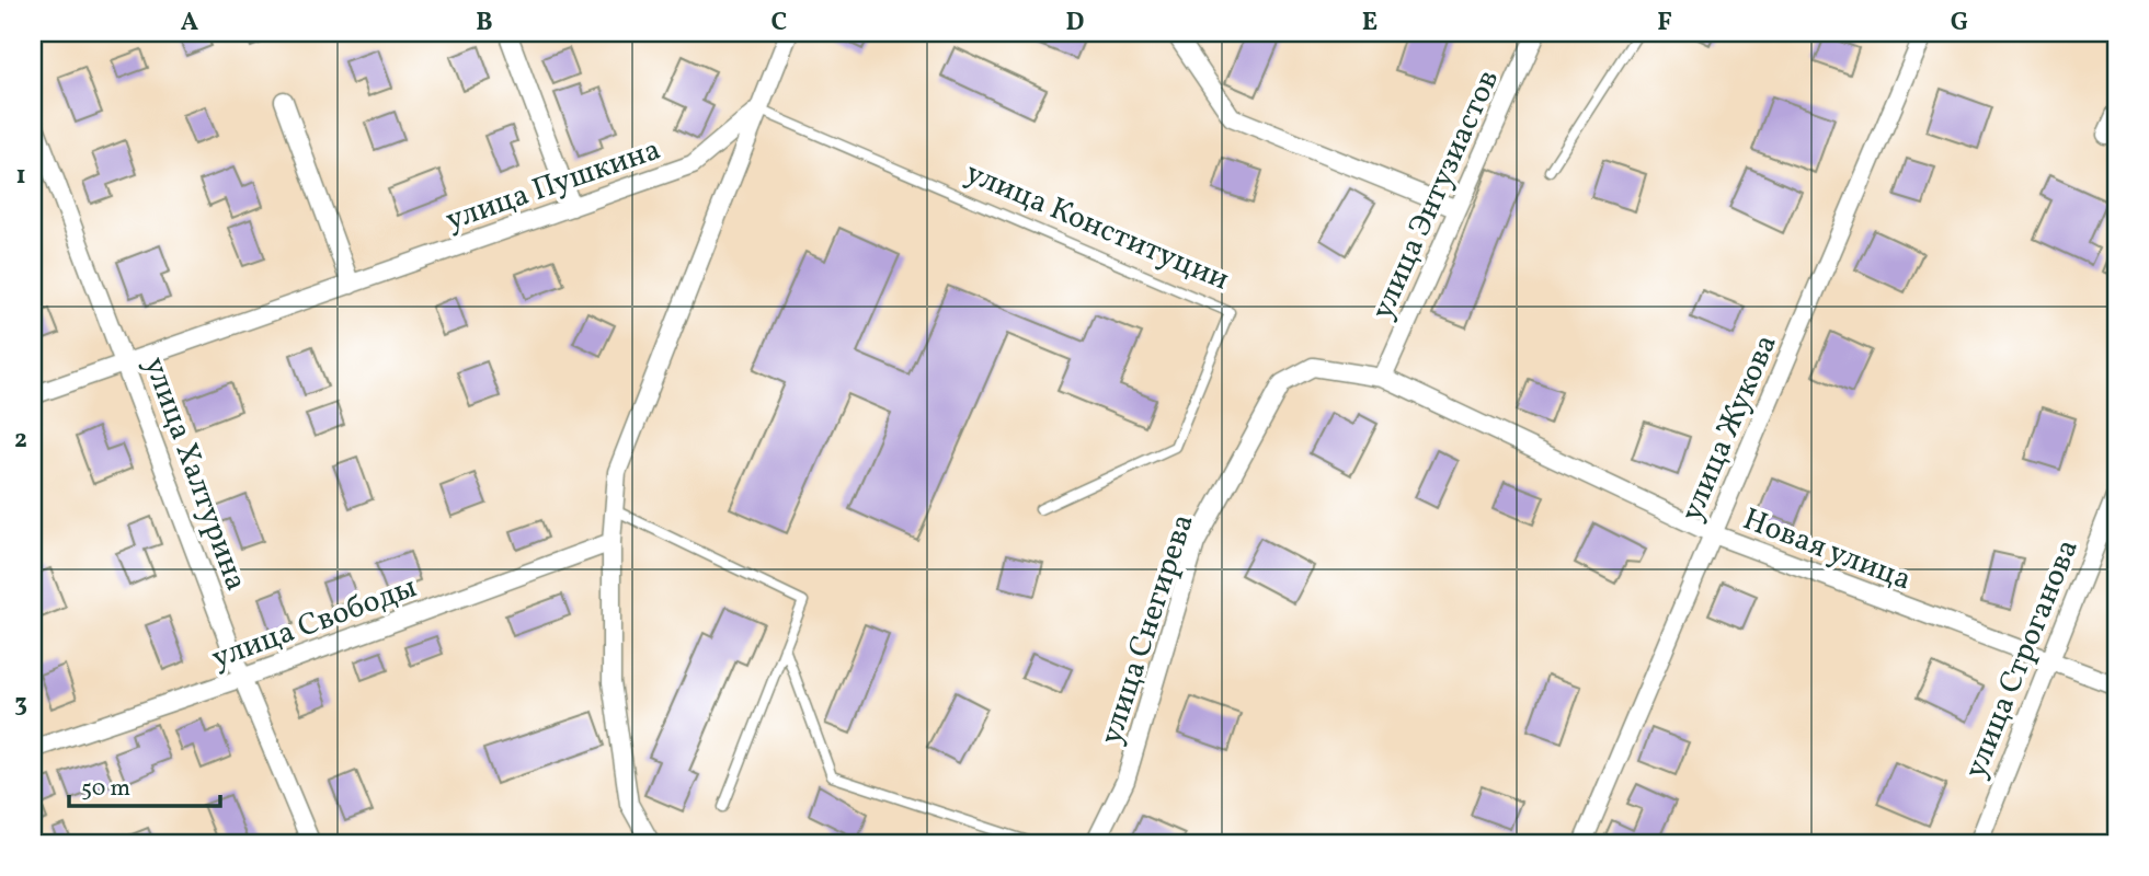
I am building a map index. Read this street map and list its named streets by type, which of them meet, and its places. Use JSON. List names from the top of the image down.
{
  "streets": {
    "street": [
      "улица Пушкина",
      "улица Энтузиастов",
      "улица Жукова",
      "улица Халтурина",
      "Новая улица",
      "улица Свободы",
      "улица Снегирева",
      "улица Строганова"
    ],
    "lane": ["улица Конституции"]
  },
  "crossings": [
    ["улица Пушкина", "улица Конституции"],
    ["улица Пушкина", "улица Халтурина"],
    ["улица Энтузиастов", "Новая улица"],
    ["улица Жукова", "Новая улица"],
    ["улица Халтурина", "улица Свободы"],
    ["Новая улица", "улица Снегирева"],
    ["Новая улица", "улица Строганова"]
  ],
  "scale_bar": "50 m",
  "grid": {
    "columns": [
      "A",
      "B",
      "C",
      "D",
      "E",
      "F",
      "G"
    ],
    "rows": ["1", "2", "3"]
  }
}
